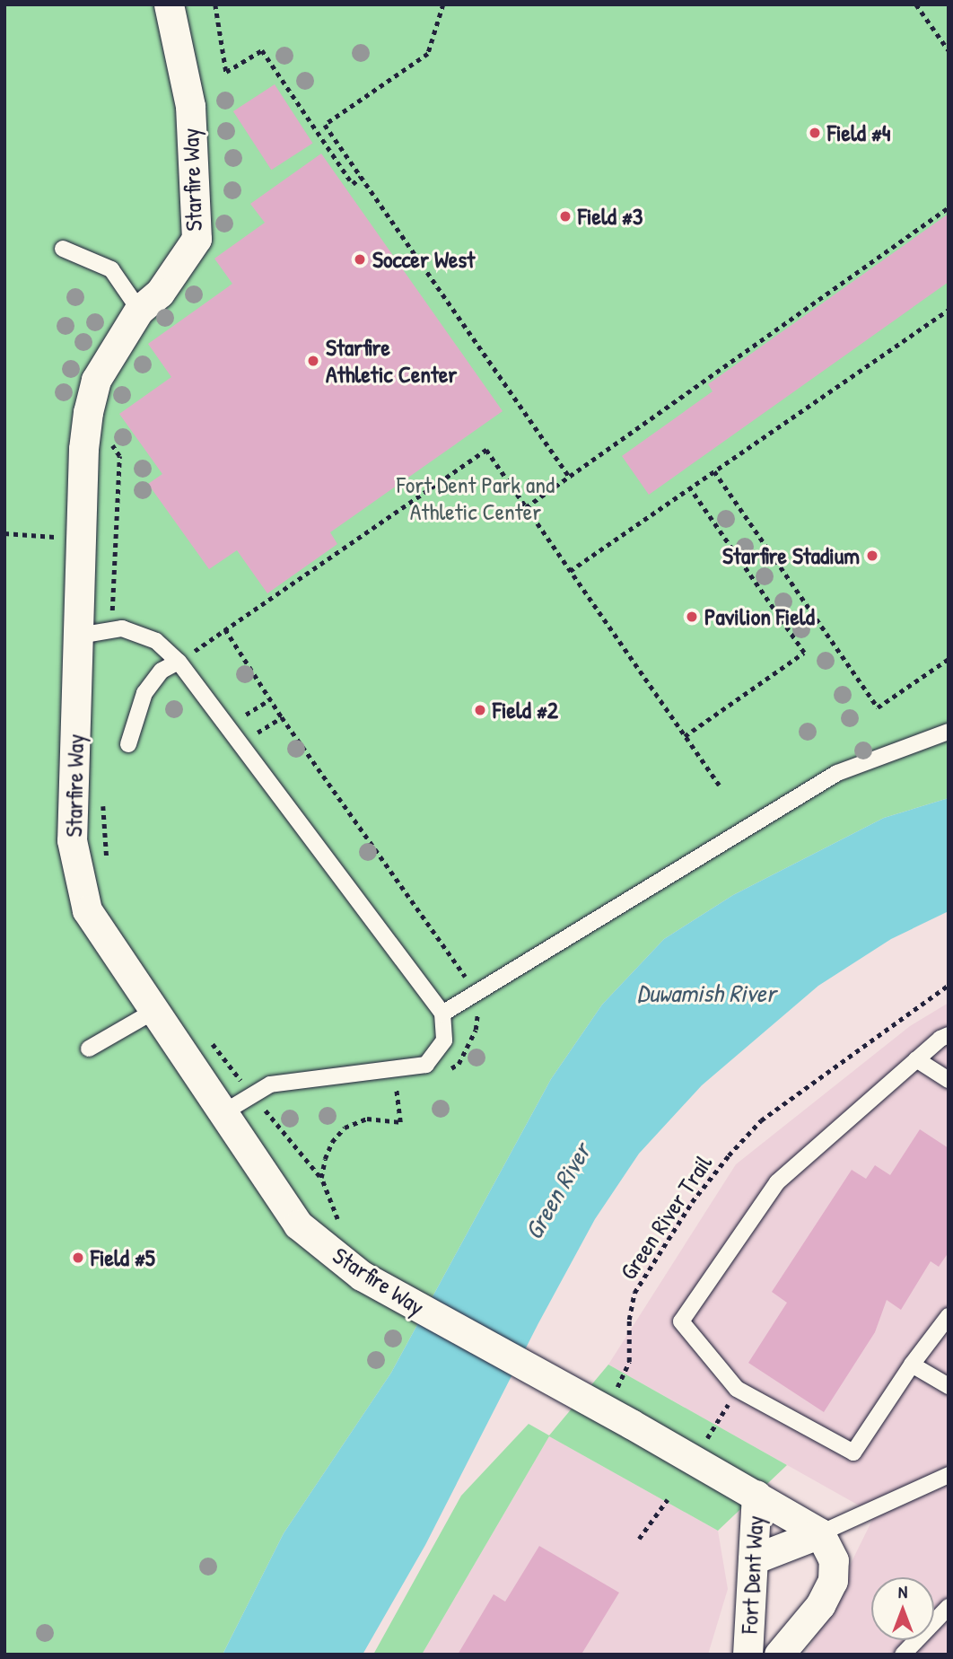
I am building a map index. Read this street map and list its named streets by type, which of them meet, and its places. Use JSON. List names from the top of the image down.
{
  "streets": {
    "street": ["Starfire Way", "Fort Dent Way"],
    "path": ["Green River Trail"]
  },
  "crossings": [
    ["Starfire Way", "Fort Dent Way"]
  ],
  "water": ["Duwamish River", "Green River"],
  "parks": ["Fort Dent Park and Athletic Center"],
  "places": [
    "Field #4",
    "Field #3",
    "Soccer West",
    "Starfire Athletic Center",
    "Starfire Stadium",
    "Pavilion Field",
    "Field #2",
    "Field #5"
  ],
  "north": "top"
}
